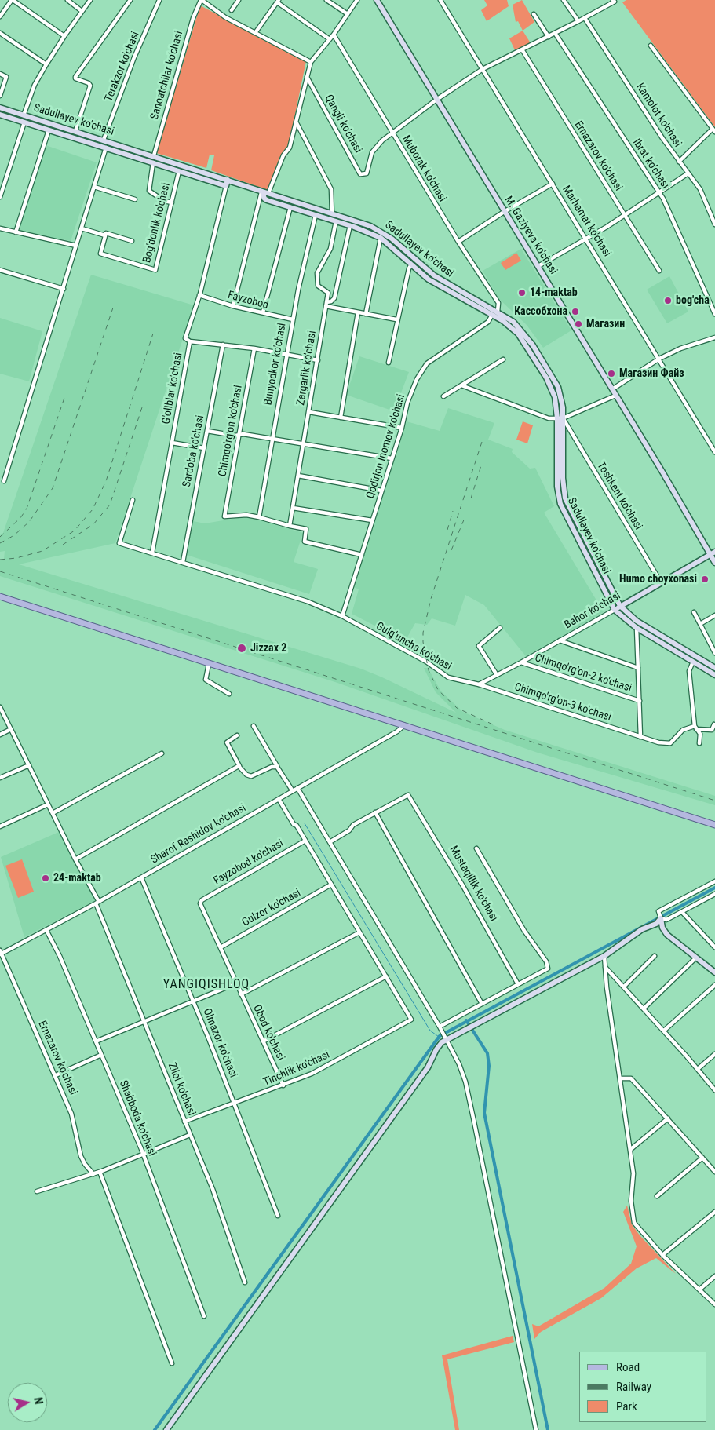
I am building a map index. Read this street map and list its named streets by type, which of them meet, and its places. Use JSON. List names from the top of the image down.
{
  "streets": {
    "main road": ["Sadullayev ko'chasi", "M. Gaziyeva ko'chasi", "Bahor ko'chasi"],
    "street": [
      "Terakzor ko'chasi",
      "Sanoatchilar ko'chasi",
      "Kamolot ko'chasi",
      "Qangli ko'chasi",
      "Ernazarov ko'chasi",
      "Ibrat ko'chasi",
      "Muborak ko'chasi",
      "Marhamat ko'chasi",
      "Bog'donlik ko'chasi",
      "Fayzobod",
      "Bunyodkor ko'chasi",
      "Zargarlik ko'chasi",
      "G'oliblar ko'chasi",
      "Chimqo'rg'on ko'chasi",
      "Qodirjon Inomov ko'chasi",
      "Sardoba ko'chasi",
      "Toshkent ko'chasi",
      "Gulg'uncha ko'chasi",
      "Chimqo'rg'on-2 ko'chasi",
      "Chimqo'rg'on-3 ko'chasi",
      "Sharof Rashidov ko'chasi",
      "Fayzobod ko'chasi",
      "Mustaqillik ko'chasi",
      "Gulzor ko'chasi",
      "Obod ko'chasi",
      "Olmazor ko'chasi",
      "Tinchlik ko'chasi",
      "Zilol ko'chasi",
      "Shabboda ko'chasi"
    ]
  },
  "crossings": [
    ["Terakzor ko'chasi", "Sadullayev ko'chasi"],
    ["Sanoatchilar ko'chasi", "Sadullayev ko'chasi"],
    ["Sadullayev ko'chasi", "Muborak ko'chasi"],
    ["Sadullayev ko'chasi", "Bog'donlik ko'chasi"],
    ["Sadullayev ko'chasi", "G'oliblar ko'chasi"],
    ["Sadullayev ko'chasi", "Toshkent ko'chasi"],
    ["Sadullayev ko'chasi", "Bahor ko'chasi"],
    ["Qangli ko'chasi", "Muborak ko'chasi"],
    ["Ernazarov ko'chasi", "Sharof Rashidov ko'chasi"],
    ["M. Gaziyeva ko'chasi", "Bahor ko'chasi"],
    ["Fayzobod", "Bunyodkor ko'chasi"],
    ["Fayzobod", "G'oliblar ko'chasi"],
    ["Bunyodkor ko'chasi", "Chimqo'rg'on ko'chasi"],
    ["G'oliblar ko'chasi", "Gulg'uncha ko'chasi"],
    ["Qodirjon Inomov ko'chasi", "Gulg'uncha ko'chasi"],
    ["Sardoba ko'chasi", "Gulg'uncha ko'chasi"],
    ["Toshkent ko'chasi", "Bahor ko'chasi"],
    ["Bahor ko'chasi", "Gulg'uncha ko'chasi"],
    ["Bahor ko'chasi", "Chimqo'rg'on-2 ko'chasi"],
    ["Bahor ko'chasi", "Chimqo'rg'on-3 ko'chasi"],
    ["Gulg'uncha ko'chasi", "Chimqo'rg'on-3 ko'chasi"],
    ["Sharof Rashidov ko'chasi", "Olmazor ko'chasi"],
    ["Sharof Rashidov ko'chasi", "Zilol ko'chasi"],
    ["Sharof Rashidov ko'chasi", "Shabboda ko'chasi"],
    ["Fayzobod ko'chasi", "Obod ko'chasi"],
    ["Gulzor ko'chasi", "Obod ko'chasi"],
    ["Obod ko'chasi", "Tinchlik ko'chasi"],
    ["Olmazor ko'chasi", "Tinchlik ko'chasi"],
    ["Tinchlik ko'chasi", "Zilol ko'chasi"]
  ],
  "districts": ["YANGIQISHLOQ"],
  "places": [
    "14-maktab",
    "bog'cha",
    "Кассобхона",
    "Магазин",
    "Магазин Файз",
    "Humo choyxonasi",
    "Jizzax 2",
    "24-maktab"
  ],
  "legend": ["Road", "Railway", "Park"],
  "north": "right"
}
